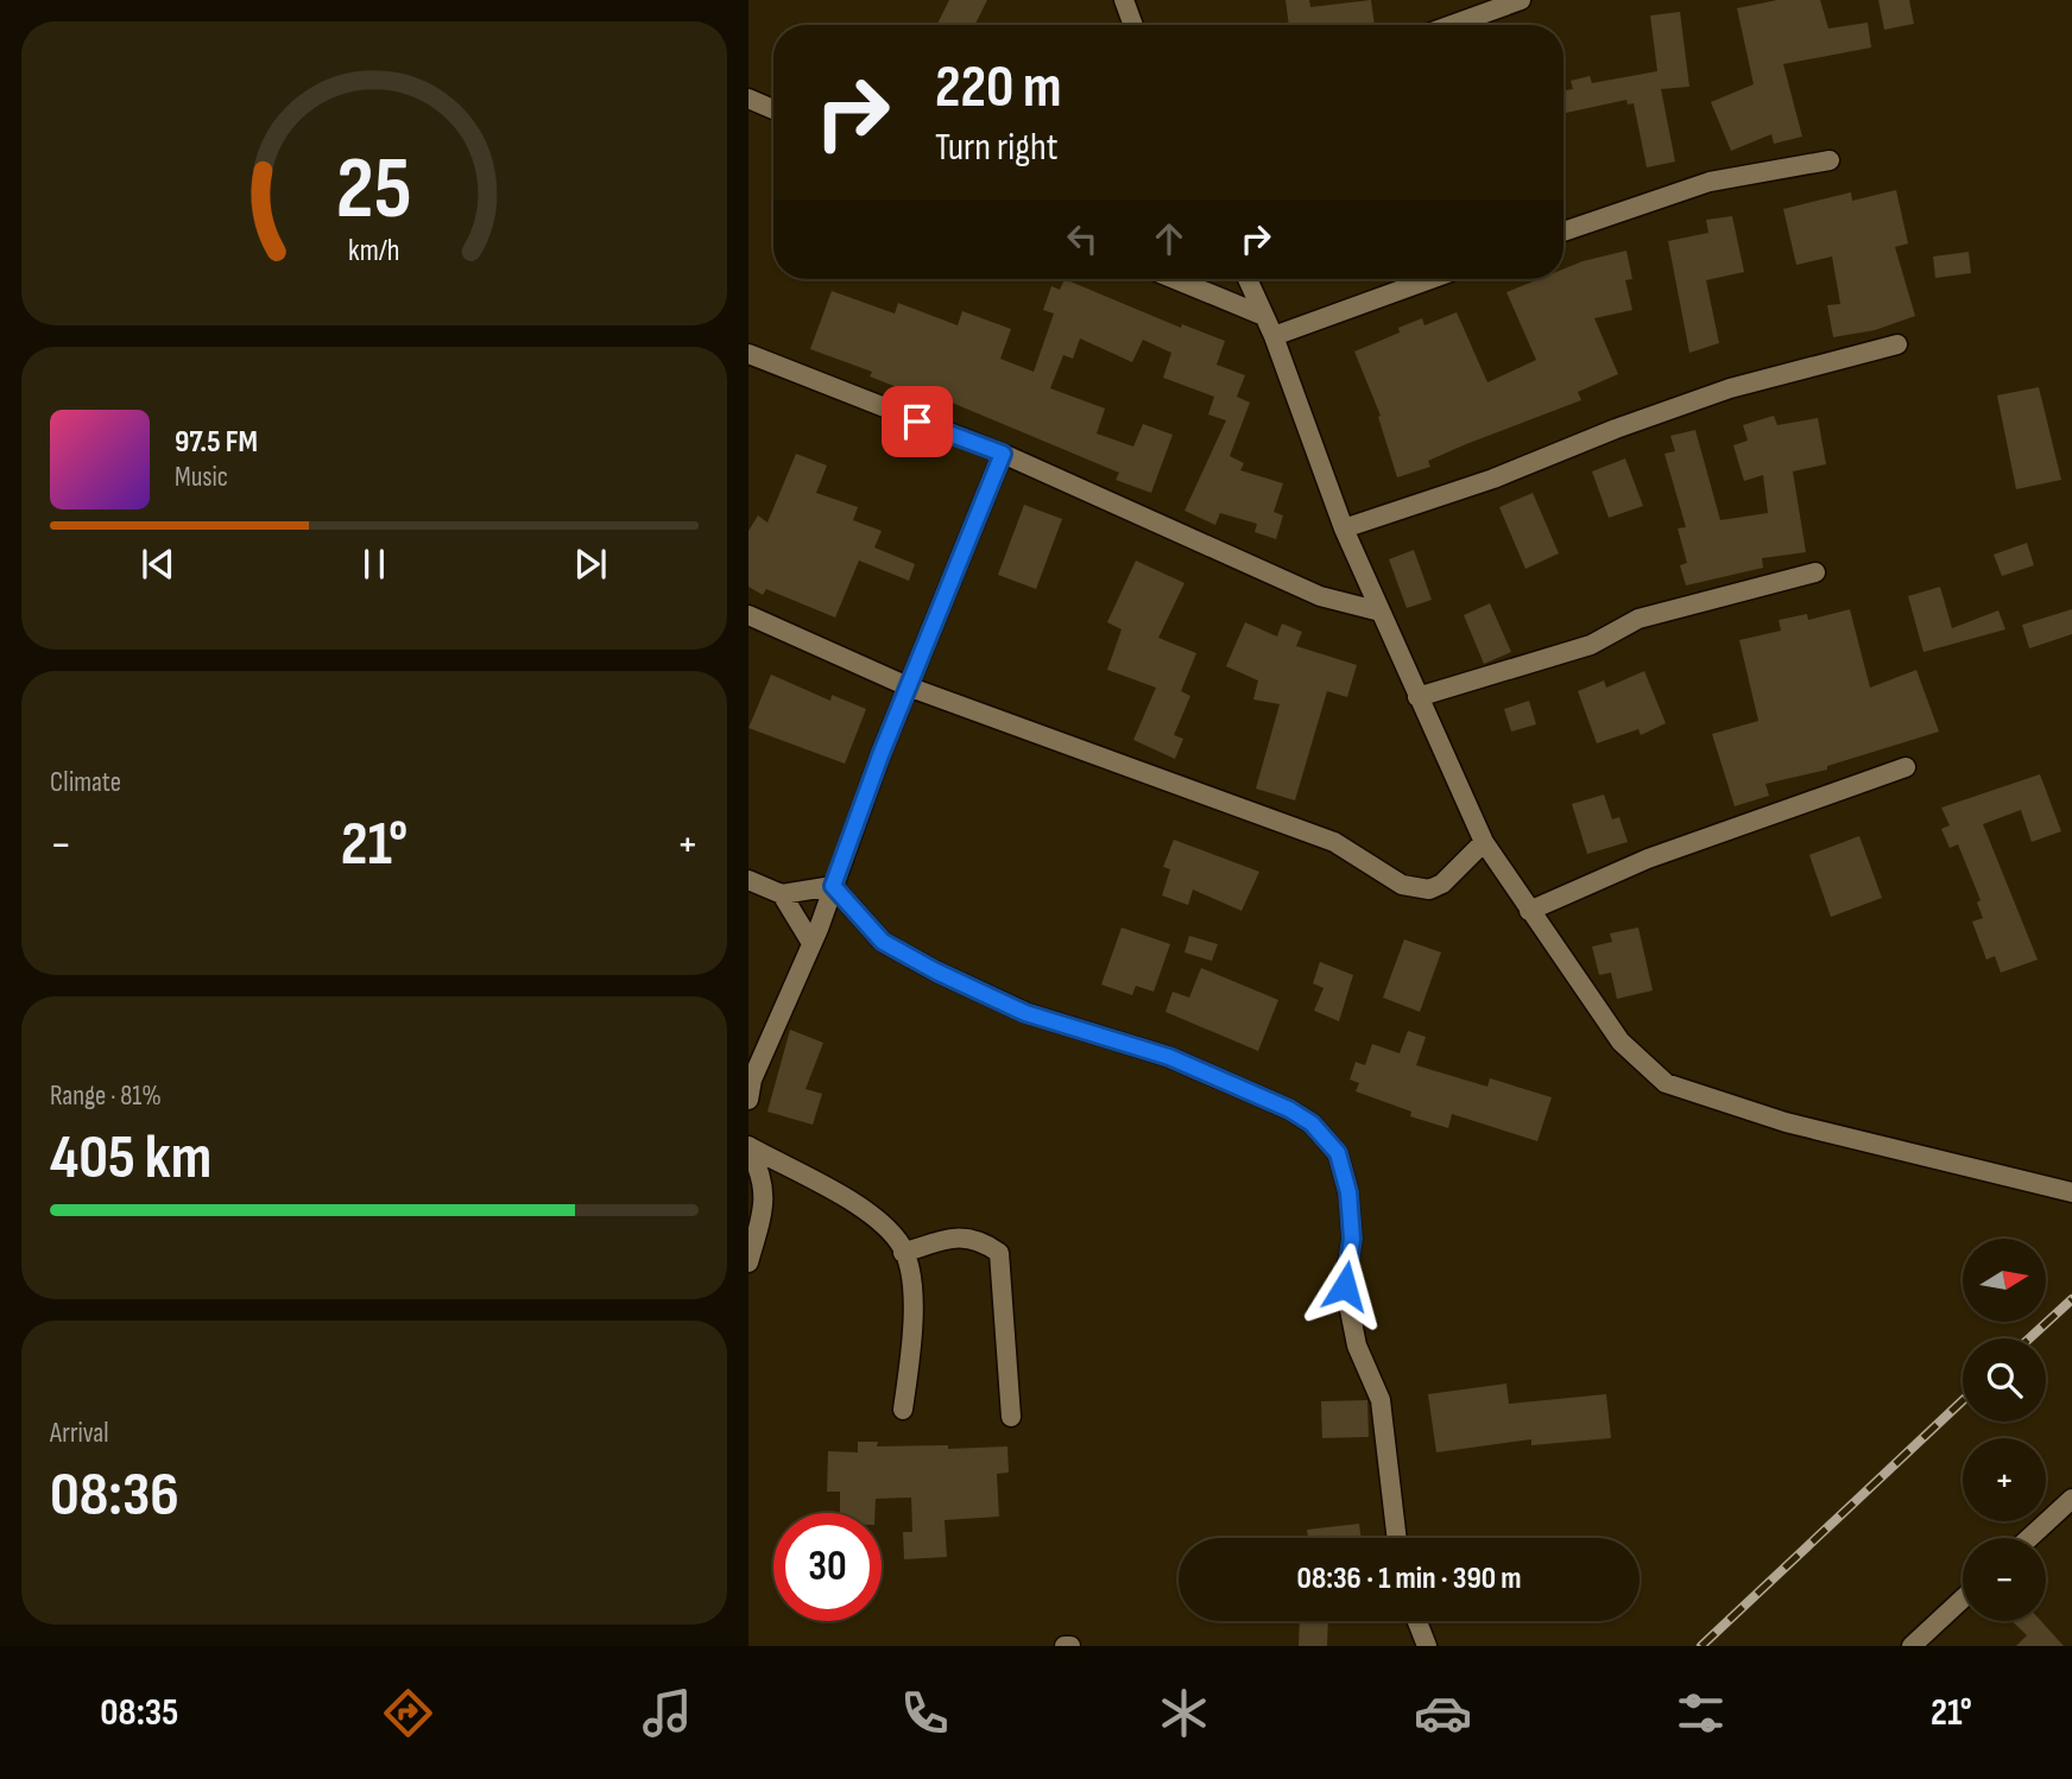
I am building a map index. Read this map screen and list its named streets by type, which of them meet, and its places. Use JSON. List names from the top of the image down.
{
  "north": "right",
  "page": {
    "turn": ["220 m", "Turn right"],
    "song": ["97.5 FM", "Music"],
    "tile": [
      "Climate",
      ["Range · 81%", "405 km"],
      ["Arrival", "08:36"]
    ],
    "heat": ["−", "21°", "+"],
    "map_buttons": ["+", "−"],
    "limit": "30",
    "trip": "08:36 · 1 min · 390 m",
    "tabs": ["08:35", "21°"],
    "gauge": ["25", "km/h"]
  }
}
